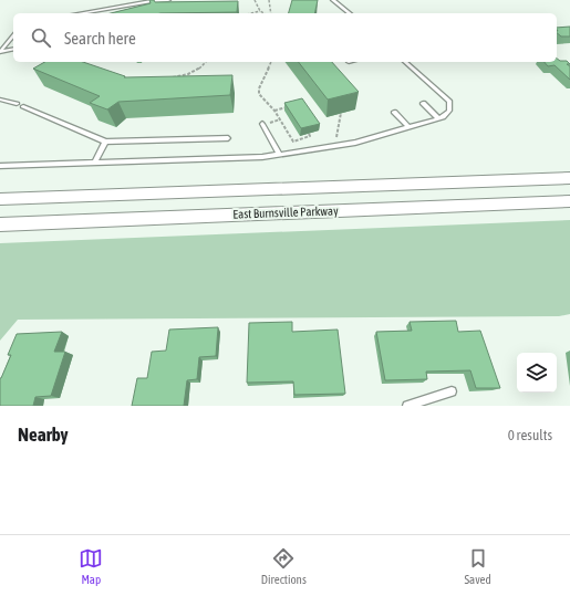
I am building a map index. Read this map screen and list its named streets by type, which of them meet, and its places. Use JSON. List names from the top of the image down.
{
  "streets": {
    "street": ["East Burnsville Parkway"]
  },
  "page": {
    "search": "Search here",
    "heading": ["Nearby", "0 results"],
    "nav": ["Map", "Directions", "Saved"]
  }
}
